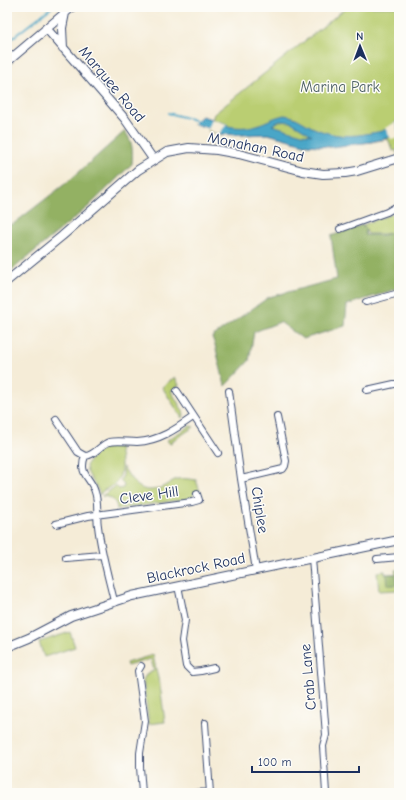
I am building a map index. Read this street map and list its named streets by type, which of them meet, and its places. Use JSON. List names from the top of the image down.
{
  "streets": {
    "street": [
      "Marquee Road",
      "Monahan Road",
      "Cleve Hill",
      "Chiplee",
      "Blackrock Road",
      "Crab Lane"
    ]
  },
  "crossings": [
    ["Marquee Road", "Monahan Road"],
    ["Chiplee", "Blackrock Road"],
    ["Blackrock Road", "Crab Lane"]
  ],
  "parks": ["Marina Park"],
  "scale_bar": "100 m",
  "north": "top"
}
